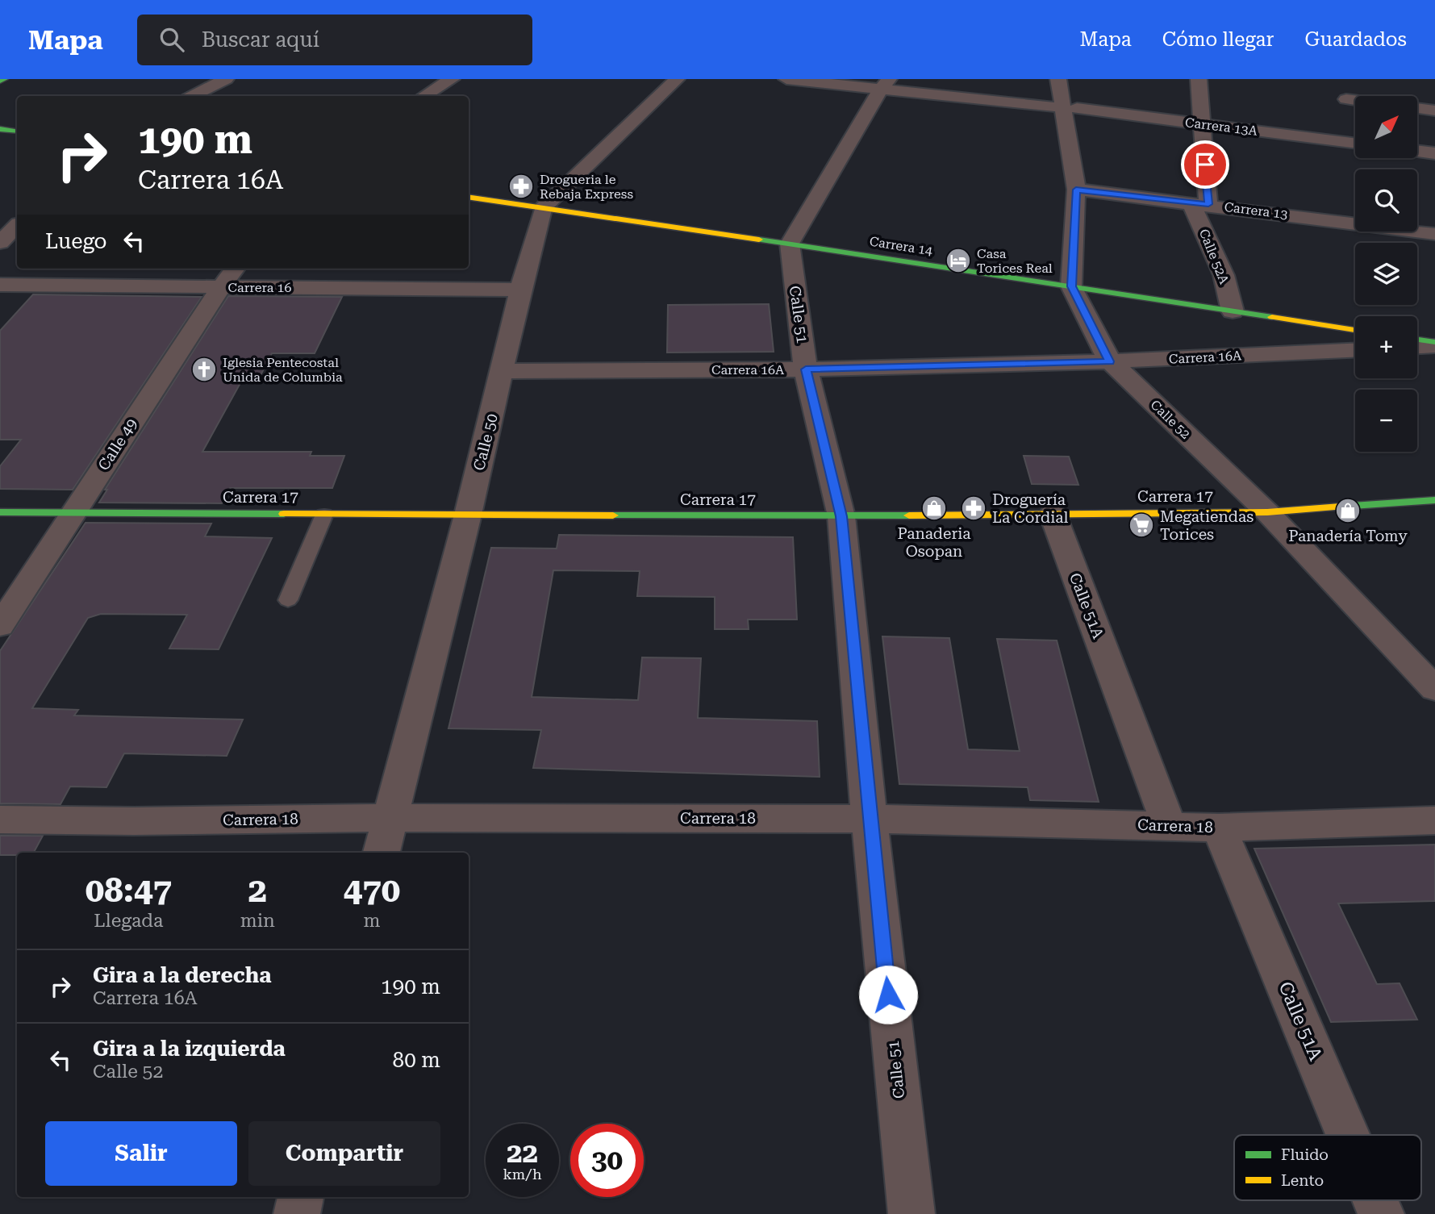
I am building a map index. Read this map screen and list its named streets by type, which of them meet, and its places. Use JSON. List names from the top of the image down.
{
  "streets": {
    "main road": ["Carrera 14", "Carrera 17"],
    "street": [
      "Carrera 13A",
      "Carrera 13",
      "Calle 52A",
      "Carrera 16",
      "Calle 51",
      "Carrera 16A",
      "Calle 52",
      "Calle 50",
      "Calle 49",
      "Calle 51A",
      "Carrera 18"
    ]
  },
  "crossings": [
    ["Carrera 13A", "Calle 52A"],
    ["Carrera 13", "Calle 52A"],
    ["Carrera 14", "Calle 52A"],
    ["Carrera 14", "Calle 51"],
    ["Carrera 14", "Calle 52"],
    ["Carrera 14", "Calle 50"],
    ["Carrera 16", "Calle 50"],
    ["Carrera 16", "Calle 49"],
    ["Calle 51", "Carrera 16A"],
    ["Calle 51", "Carrera 17"],
    ["Calle 51", "Carrera 18"],
    ["Carrera 16A", "Calle 52"],
    ["Carrera 16A", "Calle 50"],
    ["Calle 52", "Carrera 17"],
    ["Calle 50", "Carrera 17"],
    ["Calle 50", "Carrera 18"],
    ["Calle 49", "Carrera 17"],
    ["Carrera 17", "Calle 51A"],
    ["Calle 51A", "Carrera 18"]
  ],
  "places": {
    "pharmacy": ["Drogueria le Rebaja Express", "Droguería La Cordial"],
    "hotel": ["Casa Torices Real"],
    "church": ["Iglesia Pentecostal Unida de Columbia"],
    "shop": ["Panaderia Osopan", "Panadería Tomy"],
    "supermarket": ["Megatiendas Torices"]
  },
  "legend": ["Fluido", "Lento"],
  "north": "top right",
  "page": {
    "header": "Mapa",
    "search": "Buscar aquí",
    "nav": ["Mapa", "Cómo llegar", "Guardados"],
    "map_buttons": ["+", "−"],
    "turn": ["190 m", "Carrera 16A"],
    "then": "Luego",
    "eta": [
      "08:47",
      "Llegada",
      "2",
      "min",
      "470",
      "m"
    ],
    "list": [
      {
        "name": "Gira a la derecha",
        "note": "Carrera 16A",
        "value": "190 m"
      },
      {
        "name": "Gira a la izquierda",
        "note": "Calle 52",
        "value": "80 m"
      }
    ],
    "buttons": ["Salir", "Compartir"],
    "speed": "22 km/h",
    "limit": "30"
  }
}
